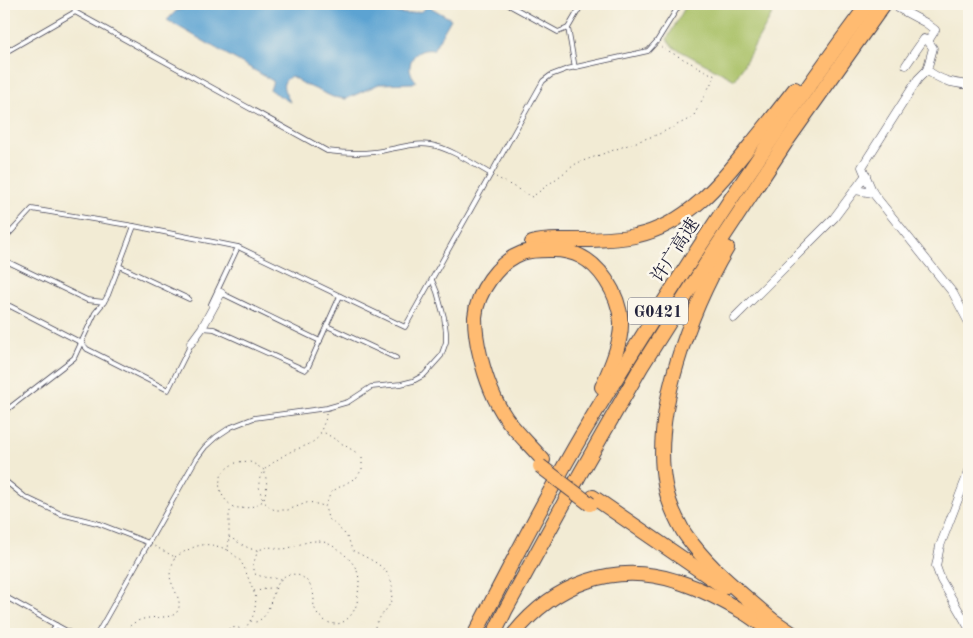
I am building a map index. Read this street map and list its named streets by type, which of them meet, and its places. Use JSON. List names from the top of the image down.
{
  "streets": {
    "highway": ["许广高速", "G0421"]
  }
}
